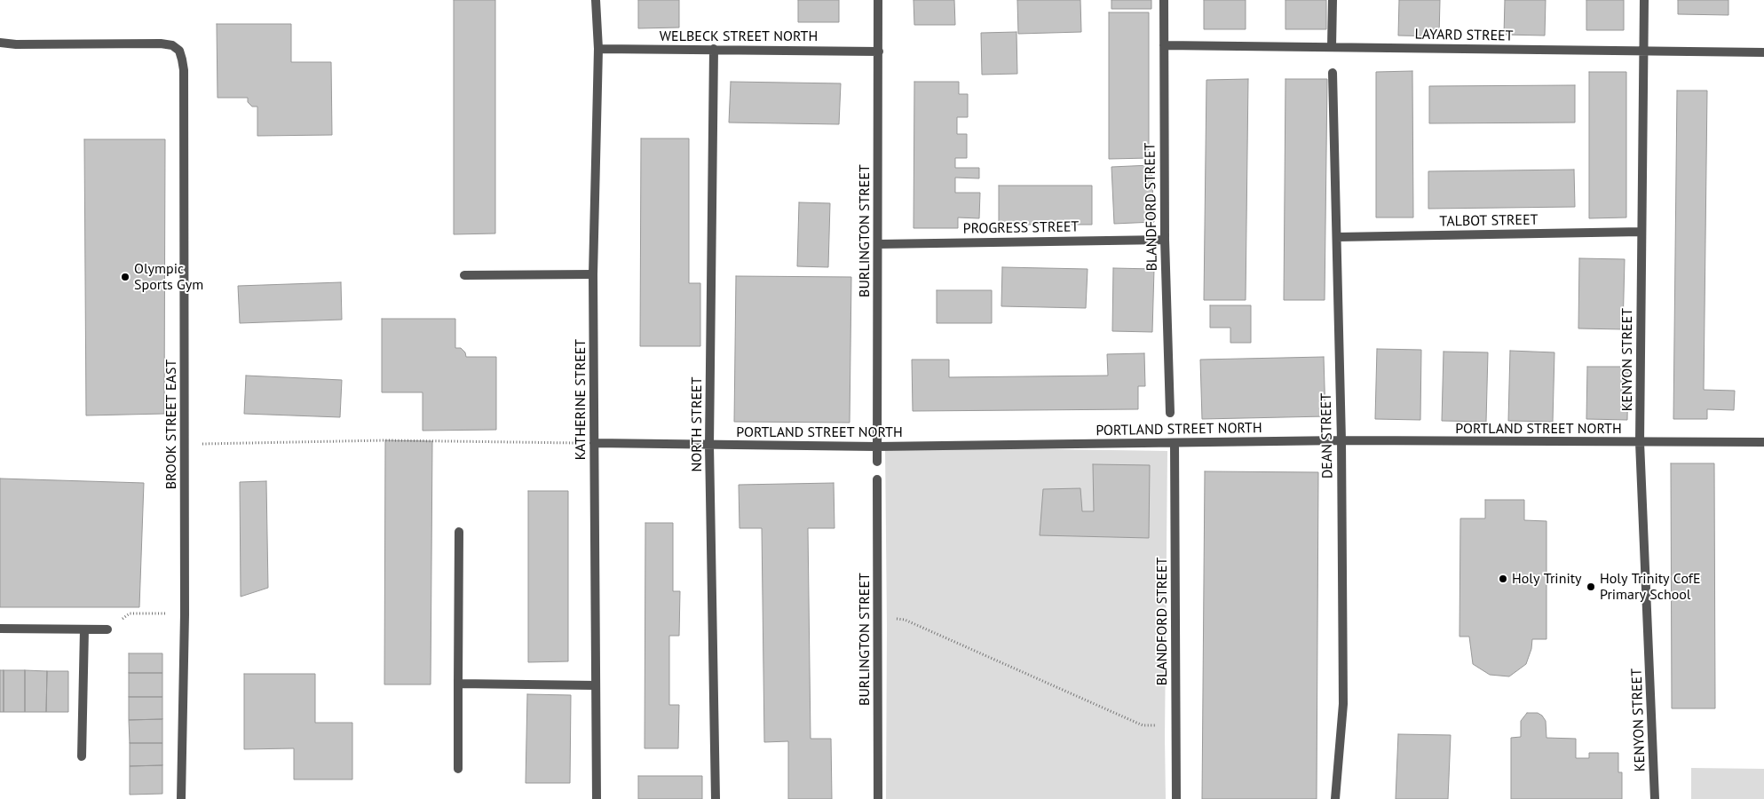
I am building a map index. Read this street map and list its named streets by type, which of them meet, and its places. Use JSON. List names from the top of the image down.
{
  "streets": {
    "street": [
      "LAYARD STREET",
      "WELBECK STREET NORTH",
      "BLANDFORD STREET",
      "TALBOT STREET",
      "PROGRESS STREET",
      "BURLINGTON STREET",
      "KENYON STREET",
      "KATHERINE STREET",
      "BROOK STREET EAST",
      "NORTH STREET",
      "PORTLAND STREET NORTH",
      "DEAN STREET"
    ]
  },
  "crossings": [
    ["LAYARD STREET", "BLANDFORD STREET"],
    ["LAYARD STREET", "KENYON STREET"],
    ["WELBECK STREET NORTH", "BURLINGTON STREET"],
    ["WELBECK STREET NORTH", "KATHERINE STREET"],
    ["WELBECK STREET NORTH", "NORTH STREET"],
    ["BLANDFORD STREET", "PROGRESS STREET"],
    ["BLANDFORD STREET", "PORTLAND STREET NORTH"],
    ["TALBOT STREET", "KENYON STREET"],
    ["TALBOT STREET", "DEAN STREET"],
    ["PROGRESS STREET", "BURLINGTON STREET"],
    ["BURLINGTON STREET", "PORTLAND STREET NORTH"],
    ["KENYON STREET", "PORTLAND STREET NORTH"],
    ["KATHERINE STREET", "PORTLAND STREET NORTH"],
    ["NORTH STREET", "PORTLAND STREET NORTH"],
    ["PORTLAND STREET NORTH", "DEAN STREET"]
  ],
  "places": ["Olympic Sports Gym", "Holy Trinity", "Holy Trinity CofE Primary School"]
}
